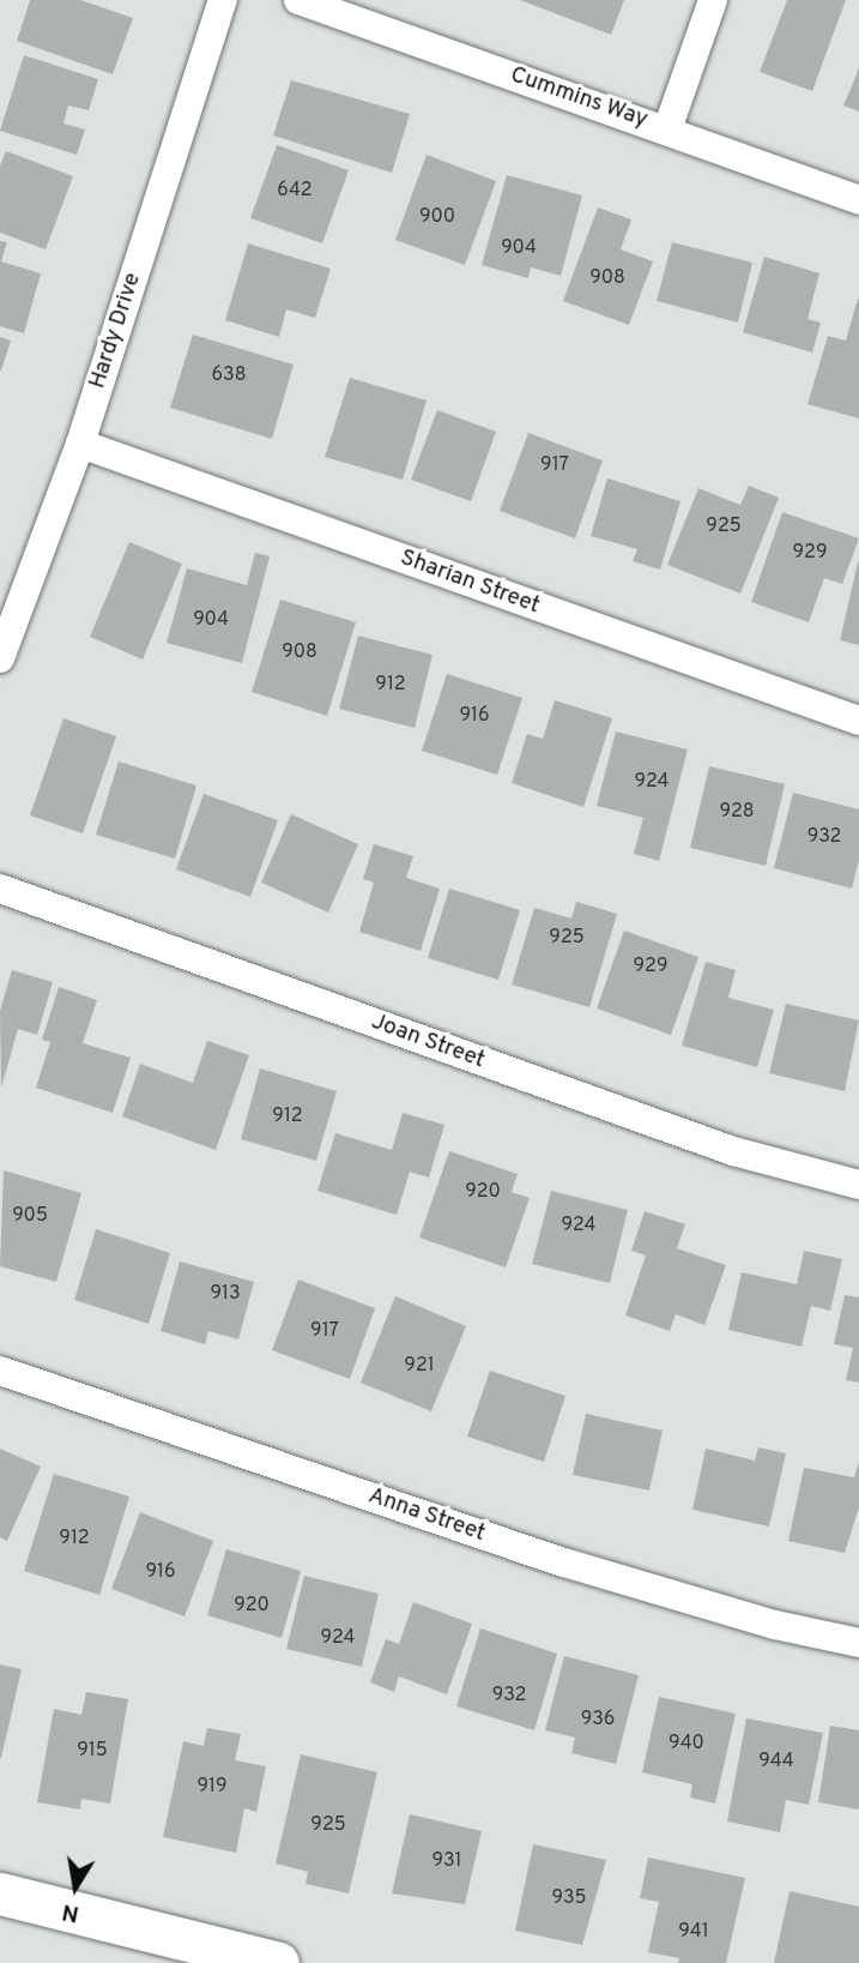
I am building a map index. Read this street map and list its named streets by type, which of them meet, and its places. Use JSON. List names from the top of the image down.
{
  "streets": {
    "street": [
      "Cummins Way",
      "Hardy Drive",
      "Sharian Street",
      "Joan Street",
      "Anna Street"
    ]
  },
  "crossings": [
    ["Hardy Drive", "Sharian Street"]
  ],
  "house_numbers": [
    "642",
    "900",
    "904",
    "908",
    "638",
    "917",
    "925",
    "929",
    "904",
    "908",
    "912",
    "916",
    "924",
    "928",
    "932",
    "925",
    "929",
    "912",
    "920",
    "905",
    "924",
    "913",
    "917",
    "921",
    "912",
    "916",
    "920",
    "924",
    "932",
    "936",
    "940",
    "915",
    "944",
    "919",
    "925",
    "931",
    "935",
    "941"
  ],
  "north": "bottom"
}
